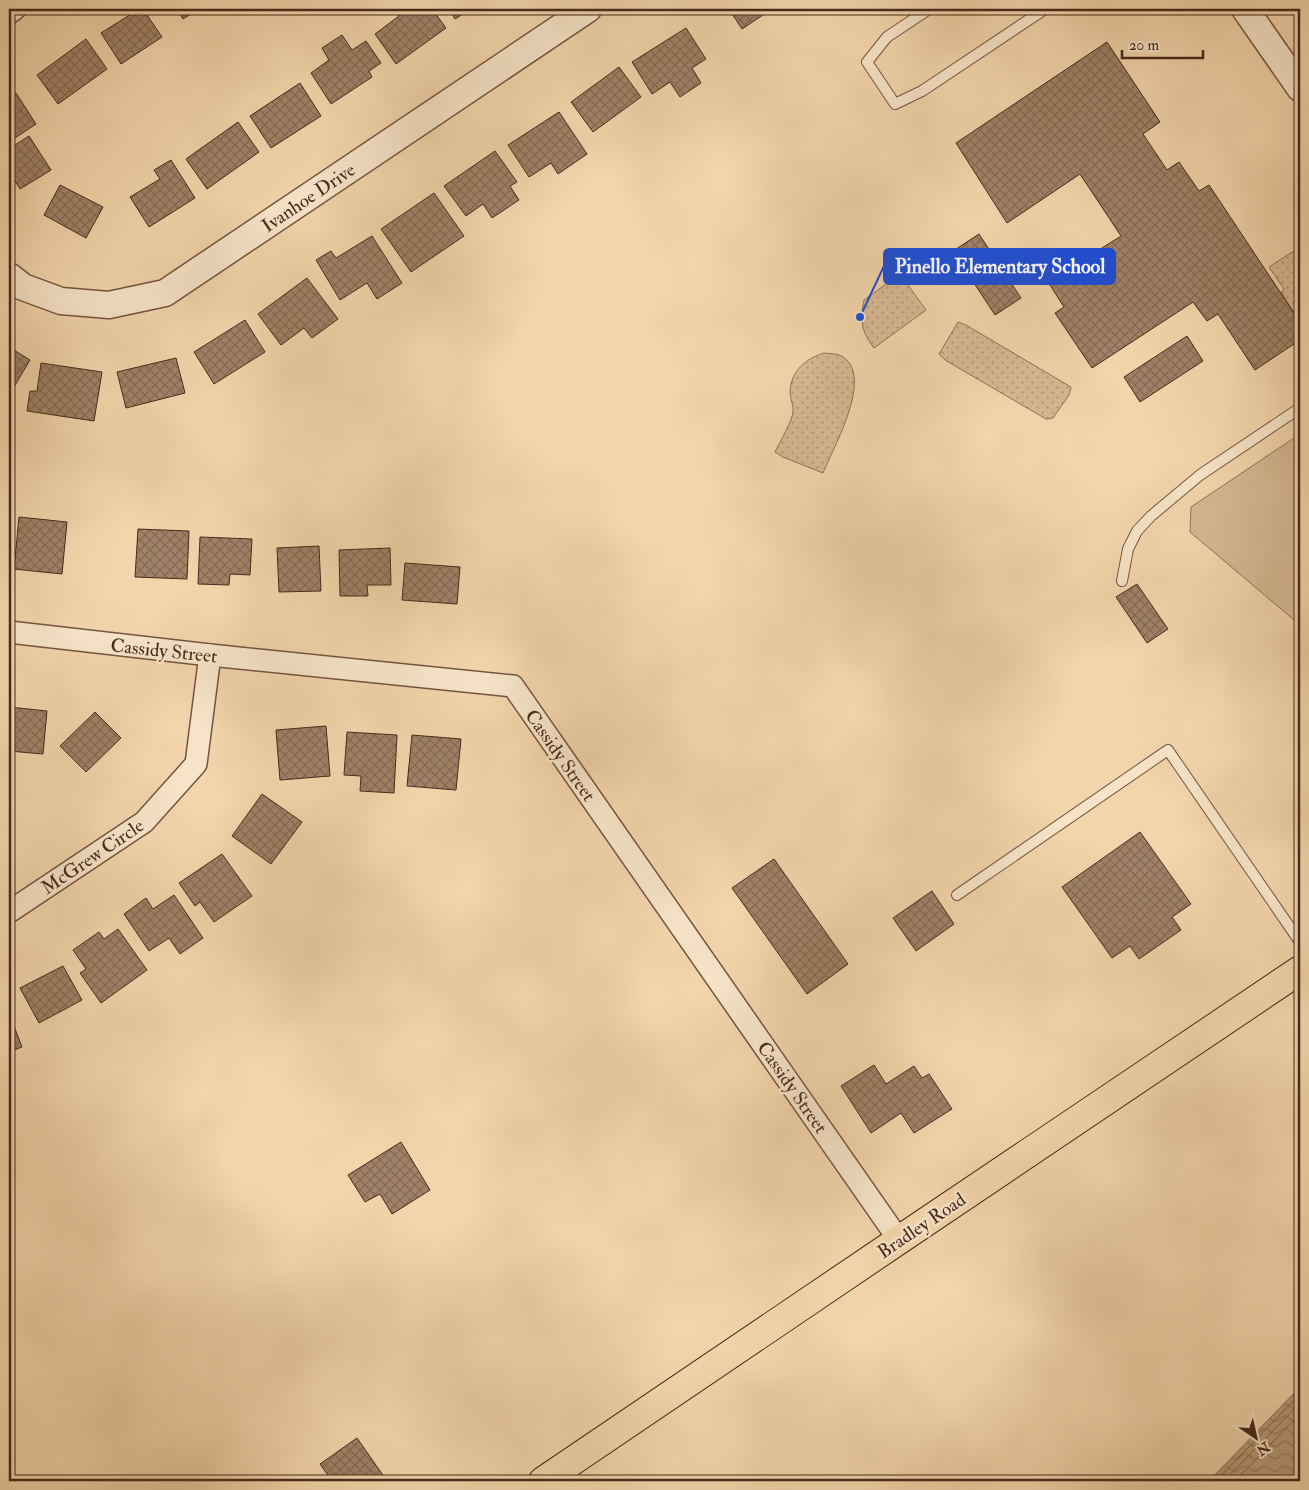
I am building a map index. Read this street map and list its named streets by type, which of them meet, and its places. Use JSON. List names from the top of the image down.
{
  "streets": {
    "main road": ["Bradley Road"],
    "street": ["Ivanhoe Drive", "Cassidy Street", "McGrew Circle"]
  },
  "crossings": [
    ["Cassidy Street", "McGrew Circle"],
    ["Cassidy Street", "Bradley Road"]
  ],
  "places": ["Pinello Elementary School"],
  "scale_bar": "20 m",
  "north": "bottom right"
}
